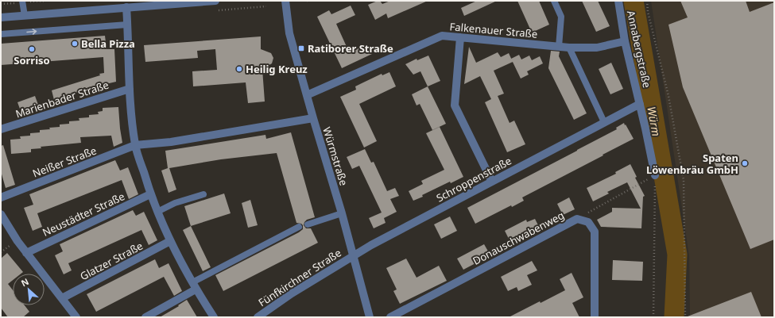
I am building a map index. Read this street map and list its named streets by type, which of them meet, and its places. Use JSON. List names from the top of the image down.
{
  "streets": {
    "street": [
      "Falkenauer Straße",
      "Annabergstraße",
      "Marienbader Straße",
      "Würmstraße",
      "Neißer Straße",
      "Schroppenstraße",
      "Neustädter Straße",
      "Donauschwabenweg",
      "Glatzer Straße",
      "Fünfkirchner Straße"
    ]
  },
  "crossings": [
    ["Falkenauer Straße", "Annabergstraße"],
    ["Falkenauer Straße", "Würmstraße"],
    ["Annabergstraße", "Schroppenstraße"],
    ["Würmstraße", "Schroppenstraße"],
    ["Würmstraße", "Fünfkirchner Straße"],
    ["Schroppenstraße", "Fünfkirchner Straße"]
  ],
  "water": ["Würm"],
  "places": {
    "other": [
      "Bella Pizza",
      "Sorriso",
      "Heilig Kreuz",
      "Spaten Löwenbräu GmbH"
    ],
    "transit": ["Ratiborer Straße"]
  },
  "north": "top left"
}
